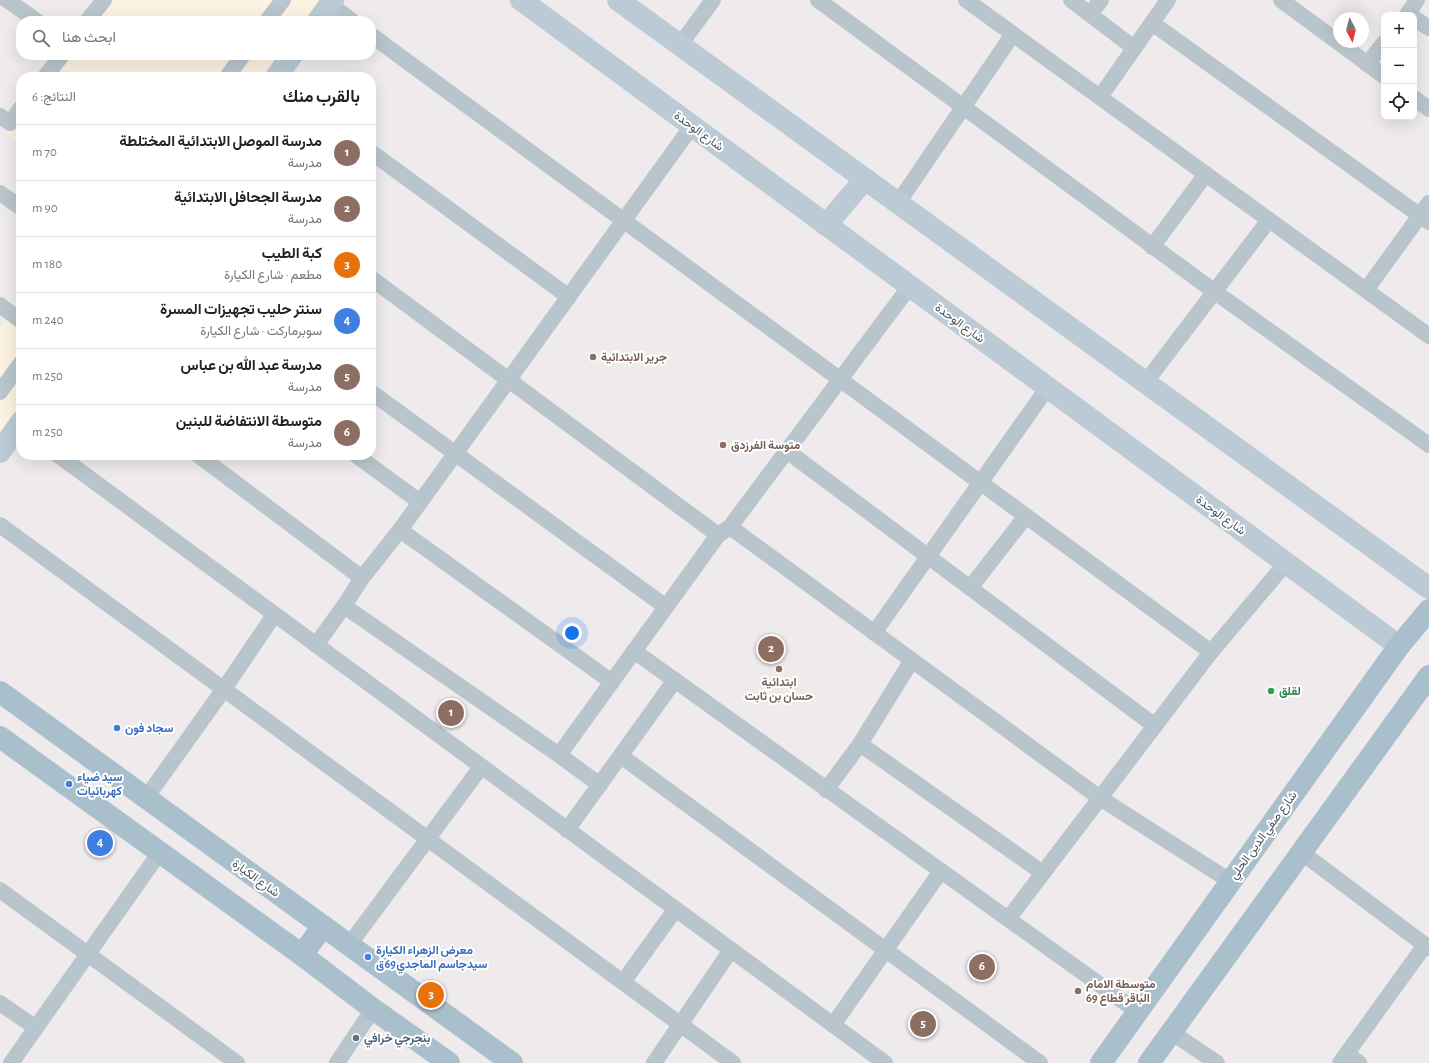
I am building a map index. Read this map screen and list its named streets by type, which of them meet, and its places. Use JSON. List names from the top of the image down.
{
  "streets": {
    "main road": ["شارع صفي الدين الحلي", "شارع الكيارة"],
    "street": ["شارع الوحدة"]
  },
  "crossings": [
    ["شارع الوحدة", "شارع صفي الدين الحلي"]
  ],
  "places": [
    "جرير الابتدائية",
    "متوسة الفرزدق",
    "ابتدائية حسان بن ثابت",
    "لقلق",
    "سجاد فون",
    "سيد ضياء كهربائيات",
    "معرض الزهراء الكيارة سيدجاسم الماجدي69ق",
    "متوسطة الامام الباقر قطاع 69",
    "بنجرجي خرافي"
  ],
  "north": "bottom",
  "page": {
    "map_buttons": ["+", "−"],
    "search": "ابحث هنا",
    "heading": ["بالقرب منك", "النتائج: 6"],
    "list": [
      {
        "mark": "1",
        "name": "مدرسة الموصل الابتدائية المختلطة",
        "note": "مدرسة",
        "value": "70 m"
      },
      {
        "mark": "2",
        "name": "مدرسة الجحافل الابتدائية",
        "note": "مدرسة",
        "value": "90 m"
      },
      {
        "mark": "3",
        "name": "كبة الطيب",
        "note": "مطعم · شارع الكيارة",
        "value": "180 m"
      },
      {
        "mark": "4",
        "name": "سنتر حليب تجهيزات المسرة",
        "note": "سوبرماركت · شارع الكيارة",
        "value": "240 m"
      },
      {
        "mark": "5",
        "name": "مدرسة عبد الله بن عباس",
        "note": "مدرسة",
        "value": "250 m"
      },
      {
        "mark": "6",
        "name": "متوسطة الانتفاضة للبنين",
        "note": "مدرسة",
        "value": "250 m"
      }
    ],
    "pins": [
      "2",
      "1",
      "4",
      "6",
      "3",
      "5"
    ]
  }
}
